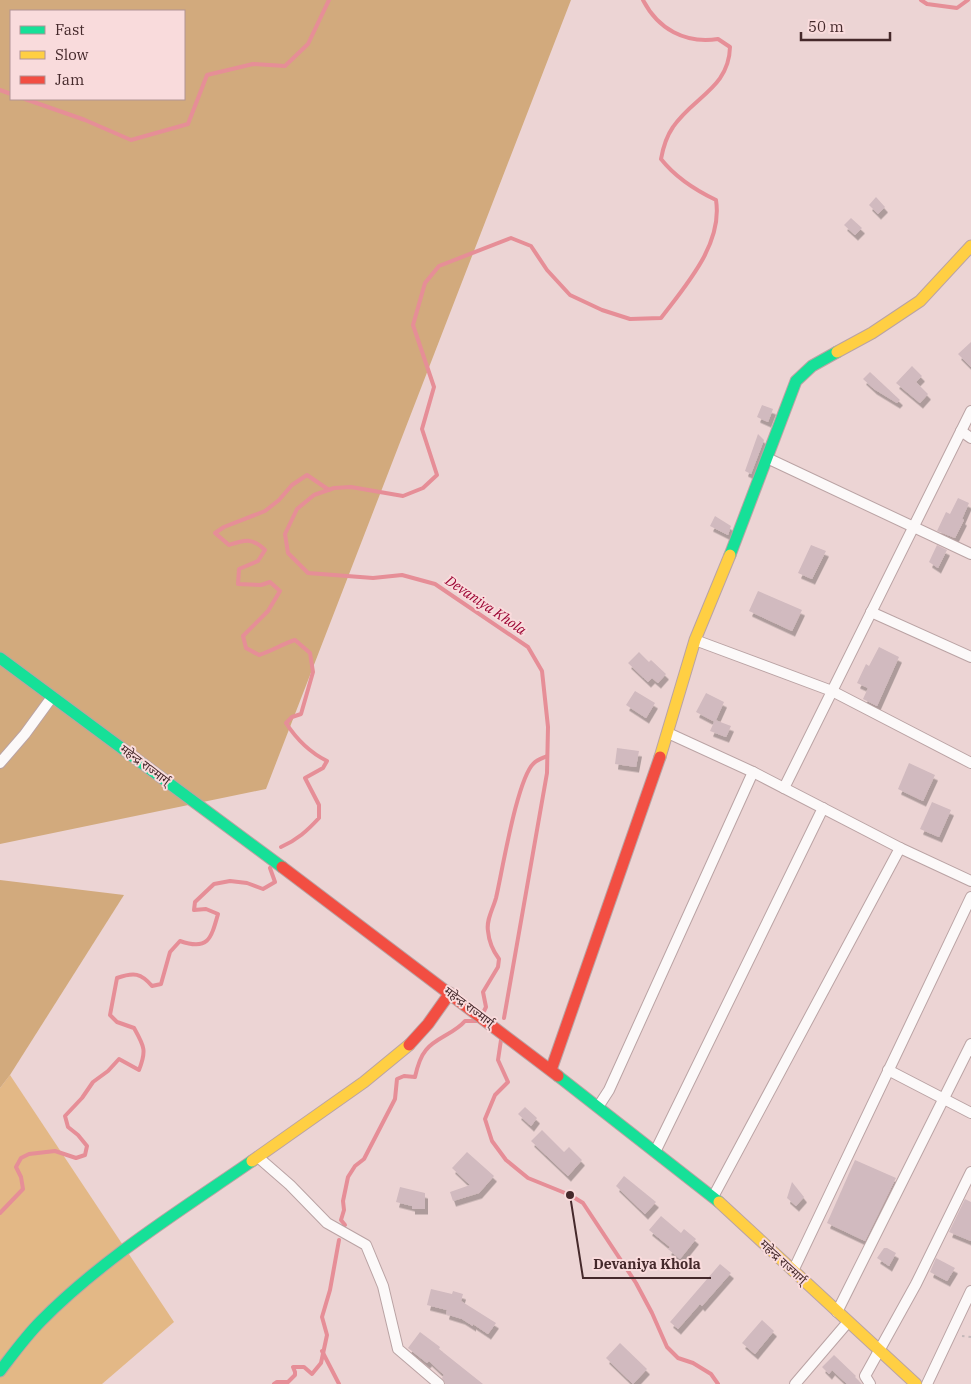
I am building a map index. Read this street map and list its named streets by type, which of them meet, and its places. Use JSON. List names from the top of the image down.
{
  "streets": {
    "main road": ["महेन्द्र राज्मार्ग्"]
  },
  "water": ["Devaniya Khola"],
  "places": ["Devaniya Khola"],
  "legend": ["Fast", "Slow", "Jam"],
  "scale_bar": "50 m"
}
